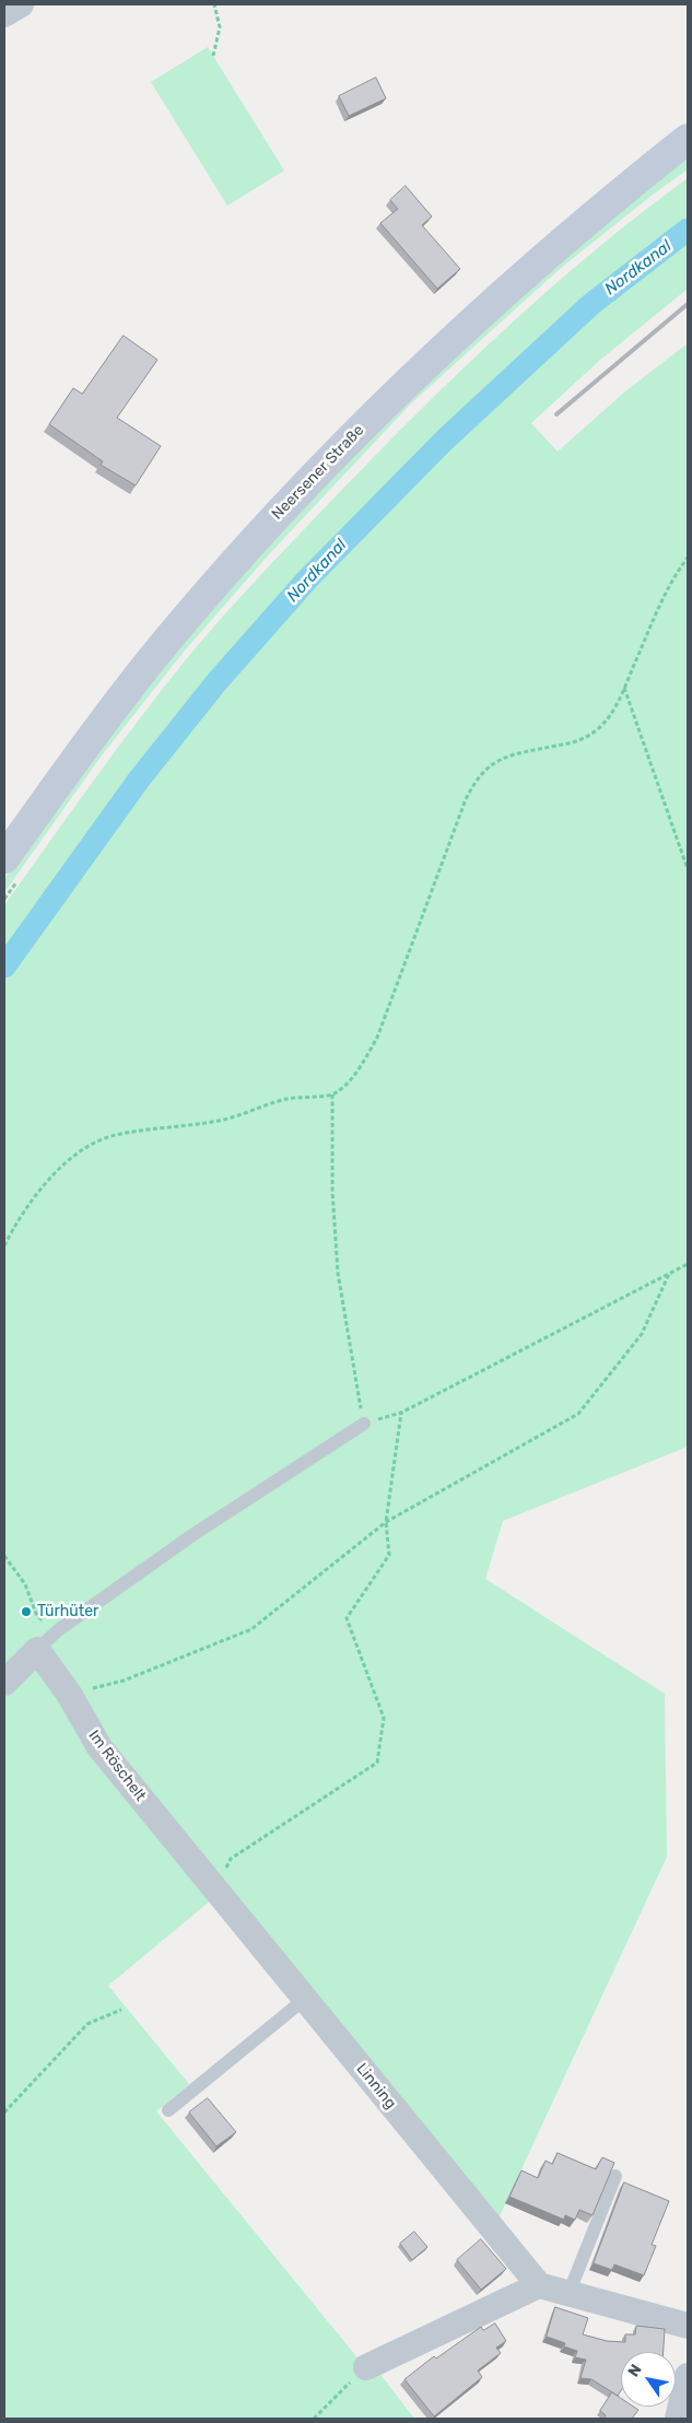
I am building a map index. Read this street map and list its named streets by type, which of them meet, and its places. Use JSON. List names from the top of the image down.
{
  "streets": {
    "main road": ["Neersener Straße"],
    "street": ["Im Röschelt", "Linning"]
  },
  "crossings": [
    ["Im Röschelt", "Linning"]
  ],
  "water": ["Nordkanal"],
  "places": ["Türhüter"],
  "north": "top left"
}
